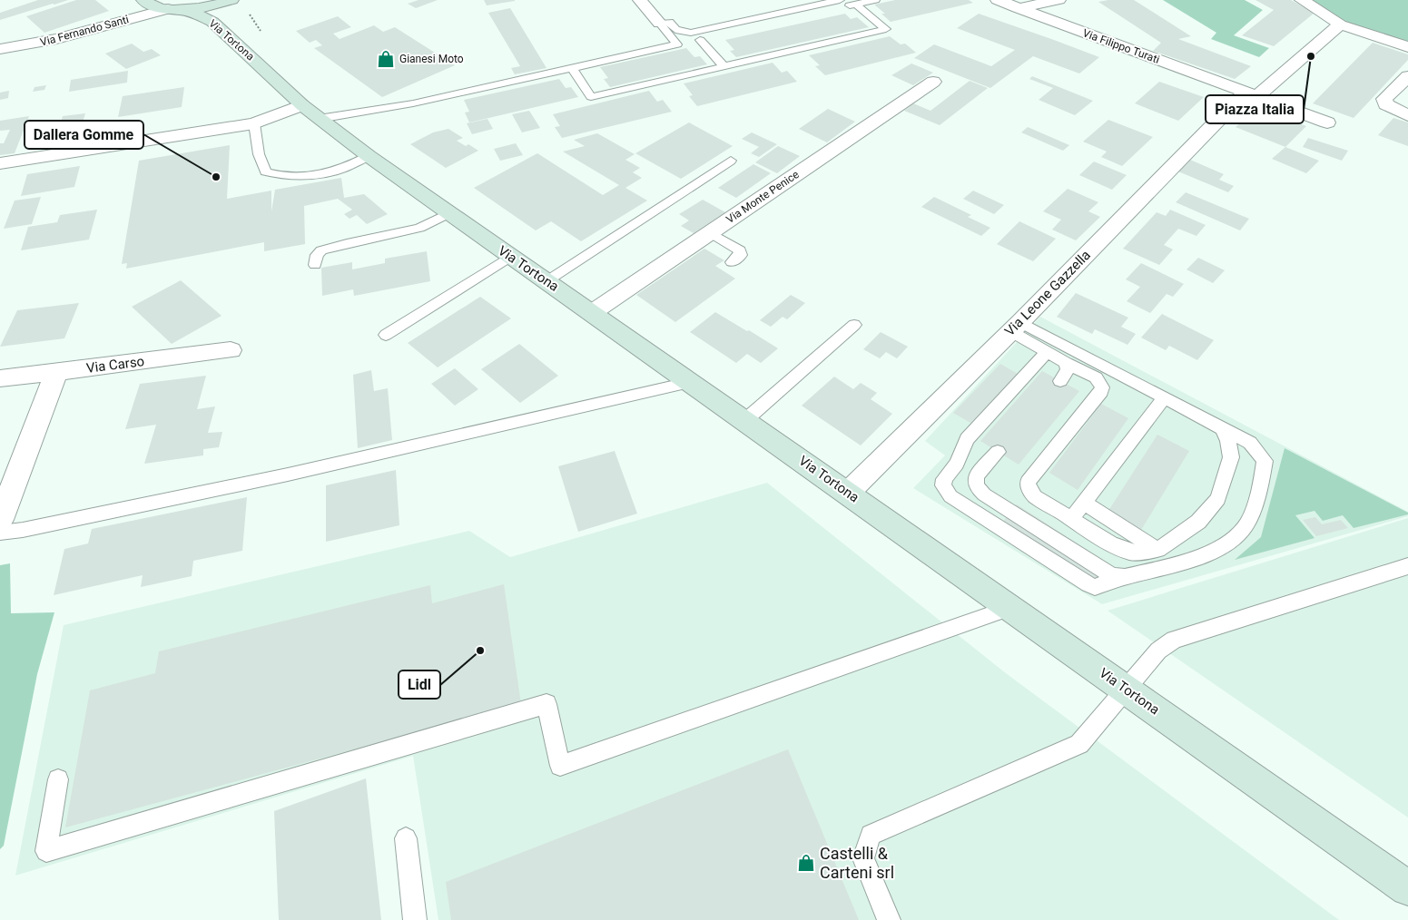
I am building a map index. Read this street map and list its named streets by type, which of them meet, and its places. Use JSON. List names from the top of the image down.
{
  "streets": {
    "main road": ["Via Tortona"],
    "street": [
      "Via Fernando Santi",
      "Via Filippo Turati",
      "Via Monte Penice",
      "Via Leone Gazzella",
      "Via Carso"
    ]
  },
  "crossings": [
    ["Via Fernando Santi", "Via Tortona"],
    ["Via Tortona", "Via Monte Penice"],
    ["Via Tortona", "Via Leone Gazzella"],
    ["Via Filippo Turati", "Via Leone Gazzella"]
  ],
  "places": {
    "other": ["Piazza Italia", "Dallera Gomme", "Lidl"],
    "shop": ["Gianesi Moto", "Castelli & Carteni srl"]
  }
}
